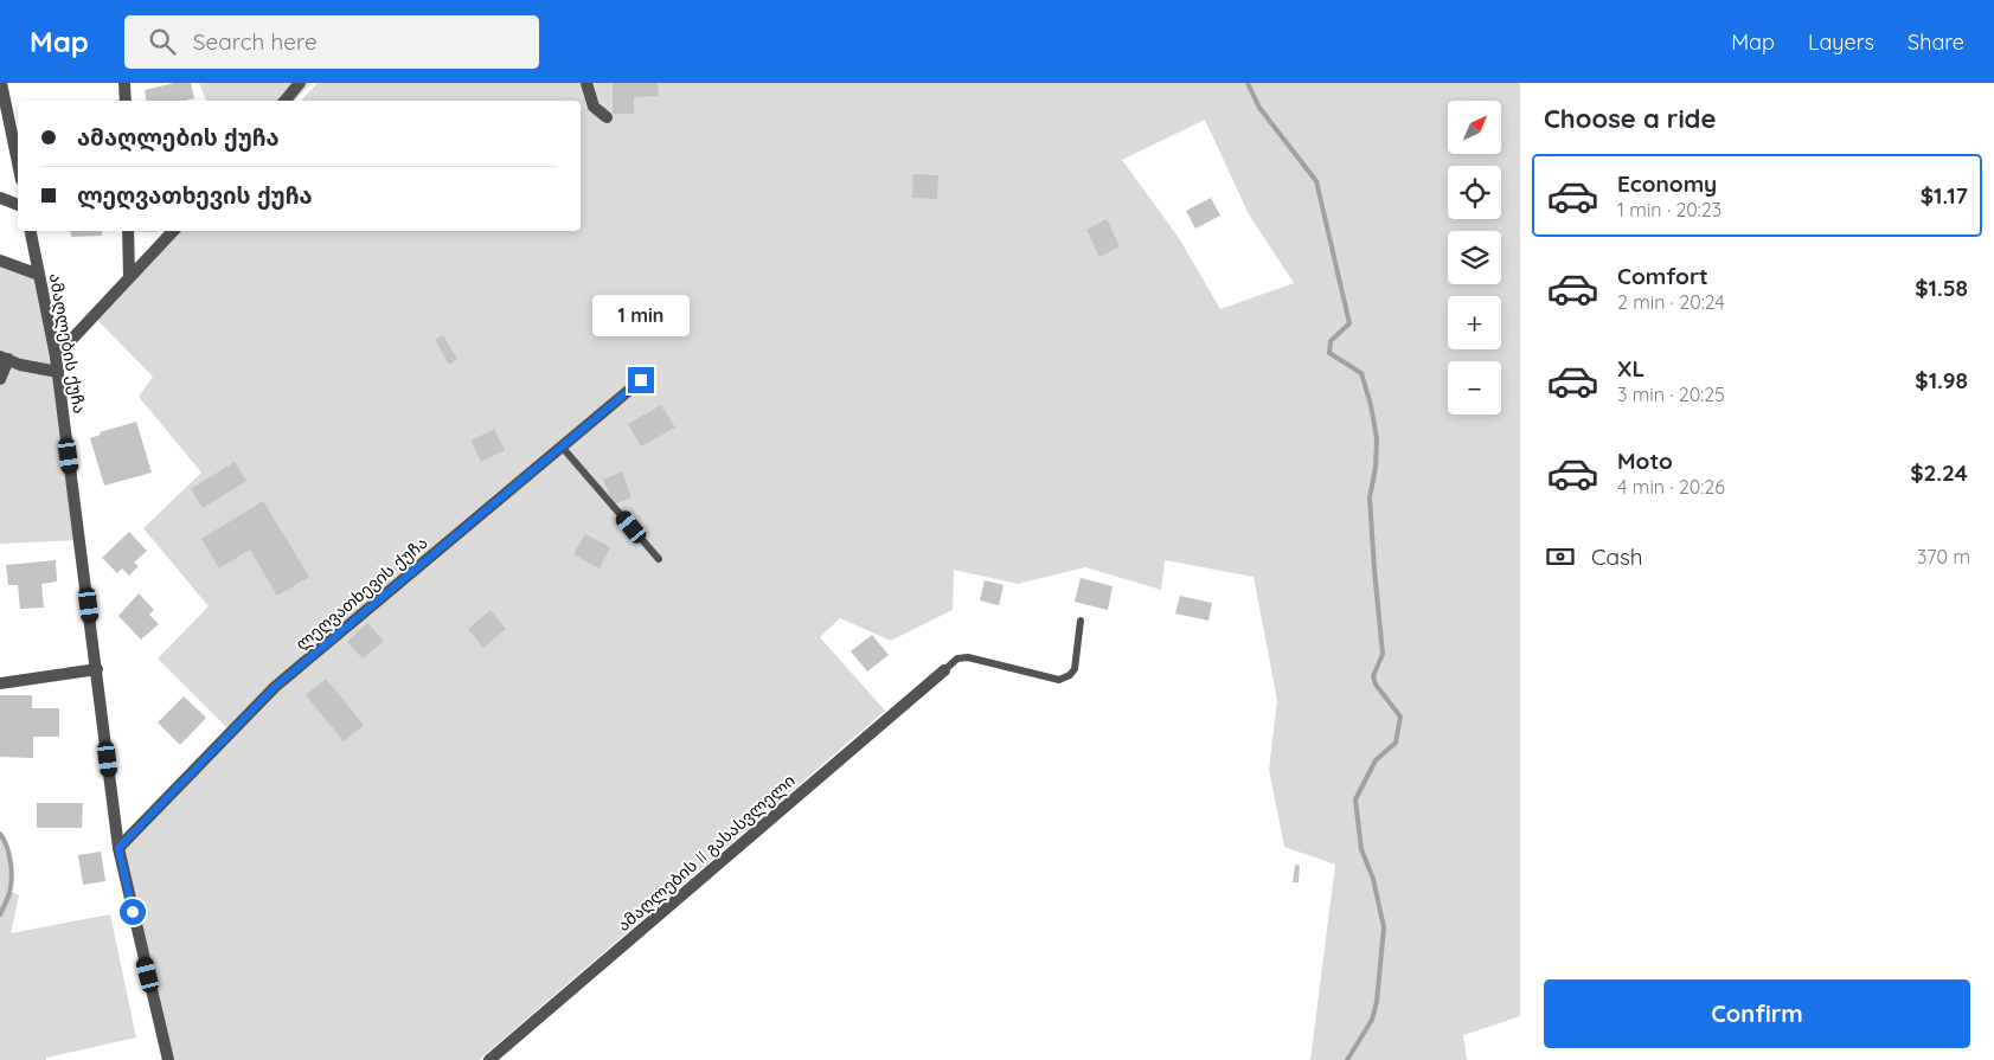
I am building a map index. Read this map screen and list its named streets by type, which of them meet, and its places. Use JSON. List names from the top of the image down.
{
  "streets": {
    "street": ["ამაღლების ქუჩა", "ლეღვათხევის ქუჩა", "ამაღლების II გასასვლელი"]
  },
  "crossings": [
    ["ამაღლების ქუჩა", "ლეღვათხევის ქუჩა"]
  ],
  "north": "top right",
  "page": {
    "header": "Map",
    "search": "Search here",
    "nav": ["Map", "Layers", "Share"],
    "heading": "Choose a ride",
    "map_buttons": ["+", "−"],
    "banner": ["ამაღლების ქუჩა", "ლეღვათხევის ქუჩა"],
    "list": [
      {
        "name": "Economy",
        "note": "1 min · 20:23",
        "value": "$1.17"
      },
      {
        "name": "Comfort",
        "note": "2 min · 20:24",
        "value": "$1.58"
      },
      {
        "name": "XL",
        "note": "3 min · 20:25",
        "value": "$1.98"
      },
      {
        "name": "Moto",
        "note": "4 min · 20:26",
        "value": "$2.24"
      }
    ],
    "bubble": "1 min",
    "pay": ["Cash", "370 m"],
    "buttons": "Confirm"
  }
}
